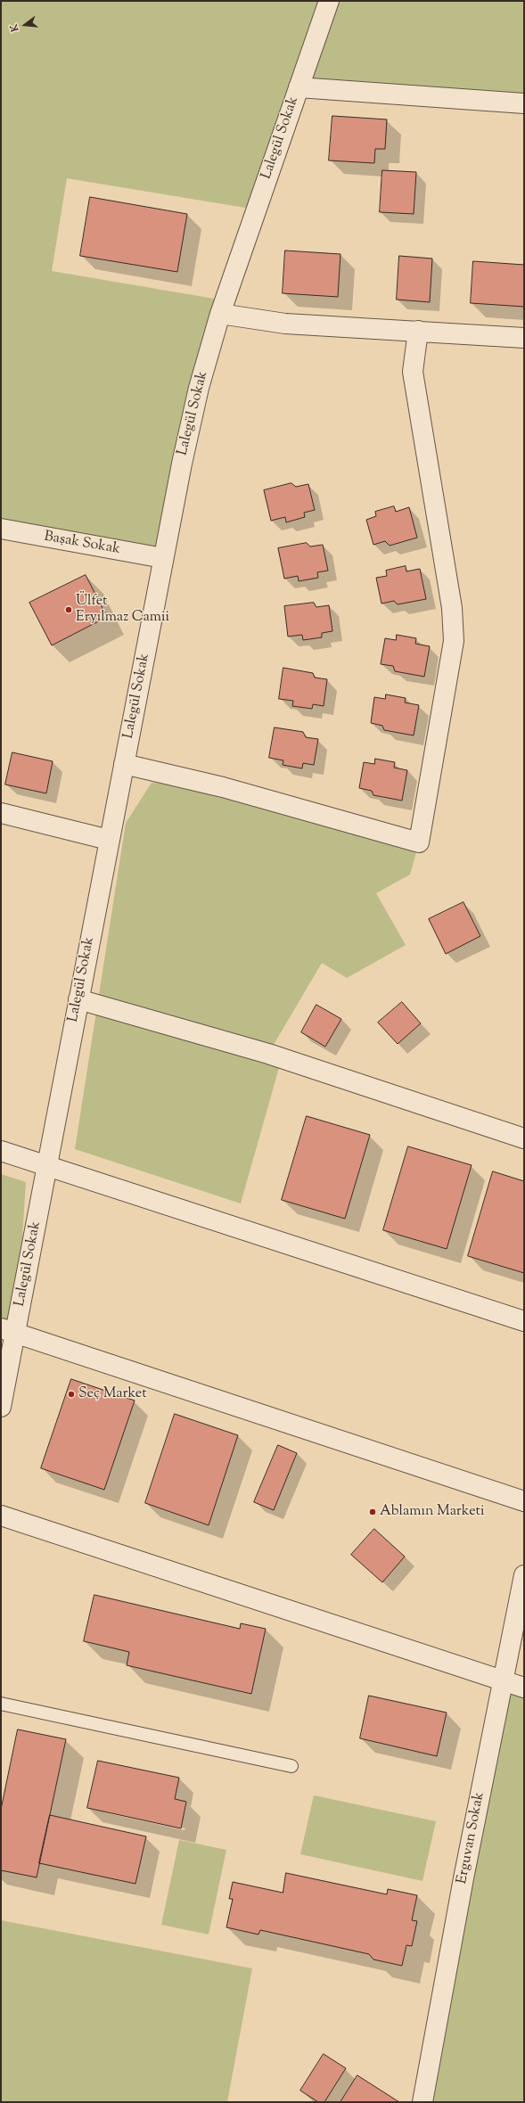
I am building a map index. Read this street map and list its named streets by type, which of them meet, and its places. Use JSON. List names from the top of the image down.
{
  "streets": {
    "street": ["Lalegül Sokak", "Başak Sokak", "Erguvan Sokak"]
  },
  "crossings": [
    ["Lalegül Sokak", "Başak Sokak"]
  ],
  "places": ["Ülfet Eryılmaz Camii", "Seç Market", "Ablamın Marketi"],
  "north": "left"
}
